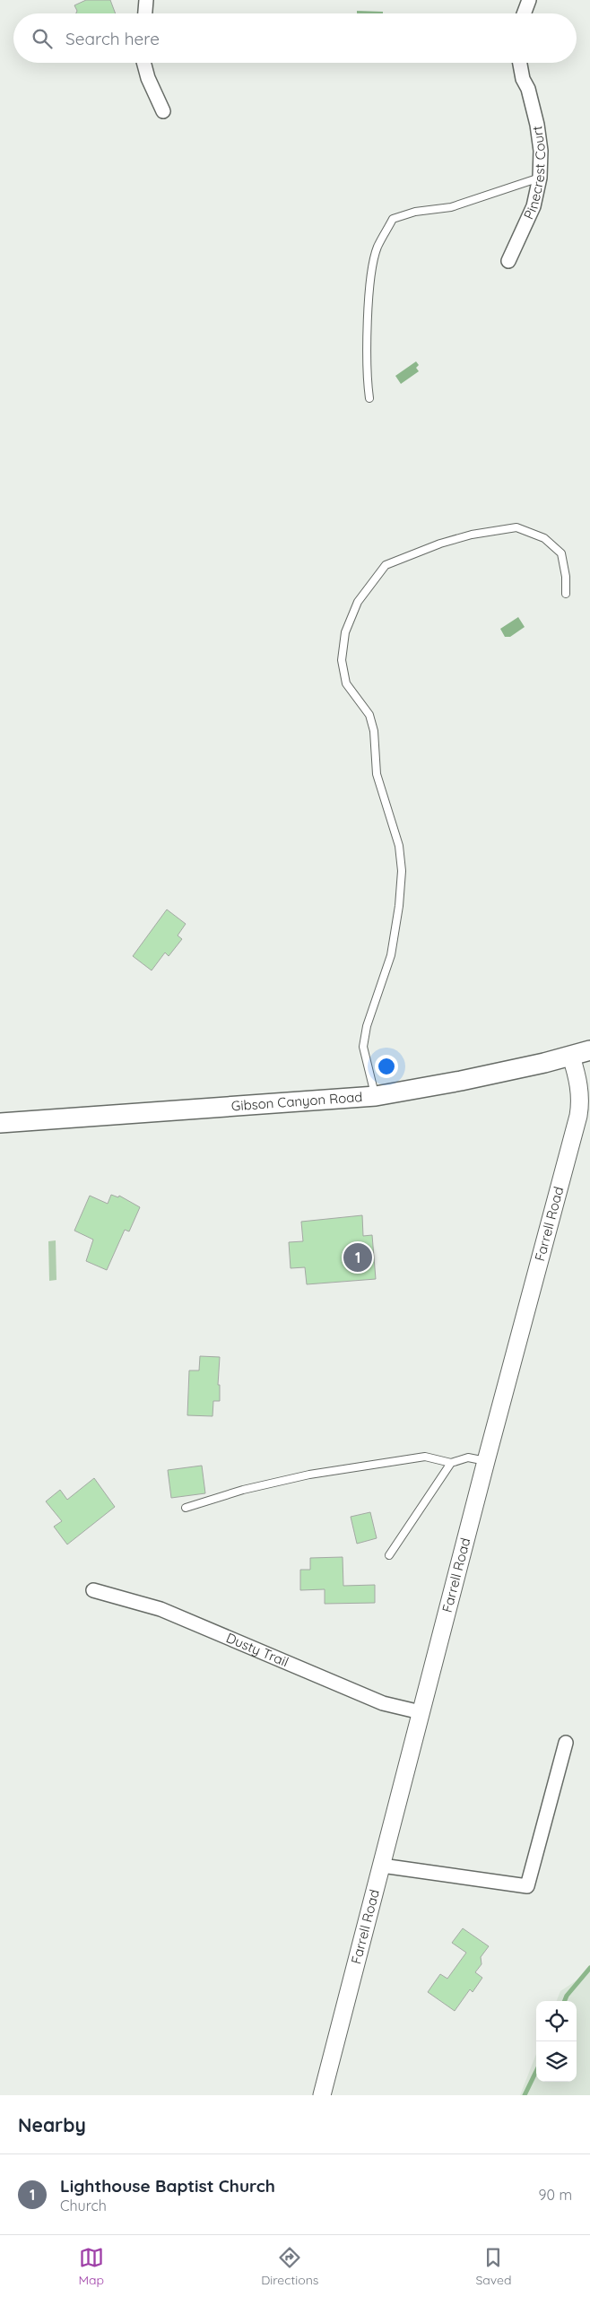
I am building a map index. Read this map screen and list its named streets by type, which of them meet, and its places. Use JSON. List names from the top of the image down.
{
  "streets": {
    "main road": ["Gibson Canyon Road"],
    "street": ["Pinecrest Court", "Farrell Road", "Dusty Trail"]
  },
  "crossings": [
    ["Gibson Canyon Road", "Farrell Road"],
    ["Farrell Road", "Dusty Trail"]
  ],
  "page": {
    "search": "Search here",
    "pins": "1",
    "heading": "Nearby",
    "list": [
      {
        "mark": "1",
        "name": "Lighthouse Baptist Church",
        "note": "Church",
        "value": "90 m"
      }
    ],
    "nav": ["Map", "Directions", "Saved"]
  }
}
